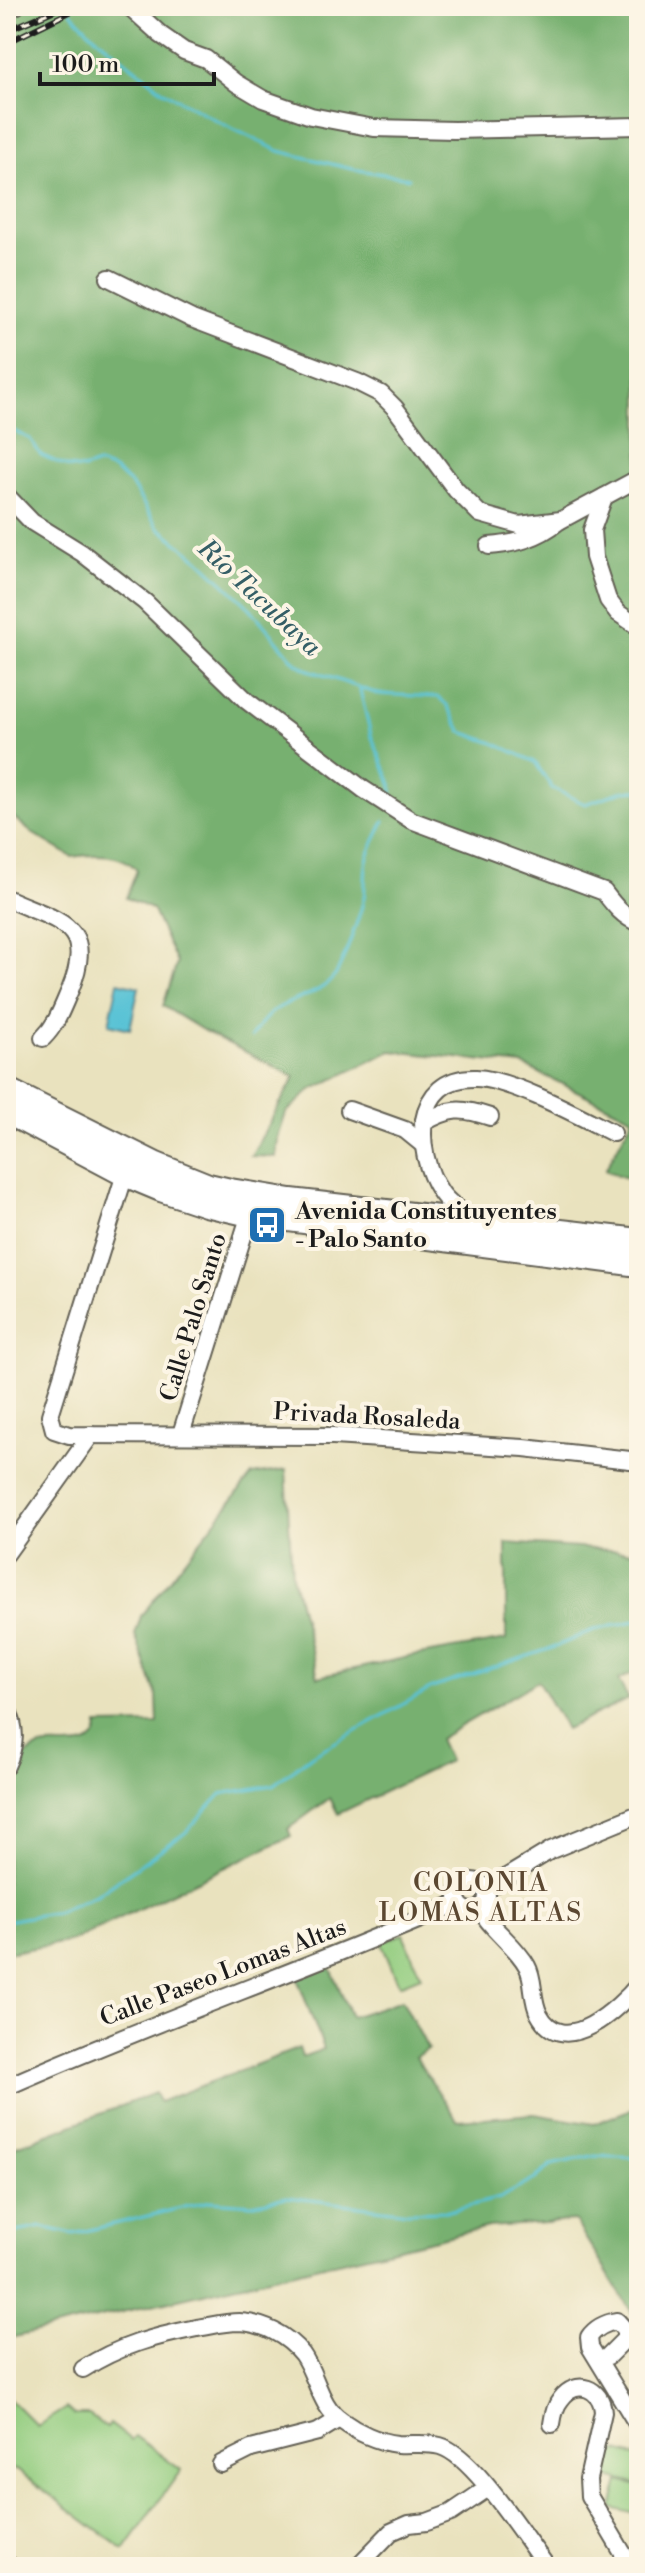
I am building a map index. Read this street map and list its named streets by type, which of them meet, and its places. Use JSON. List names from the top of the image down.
{
  "streets": {
    "street": ["Calle Palo Santo", "Privada Rosaleda", "Calle Paseo Lomas Altas"]
  },
  "crossings": [
    ["Calle Palo Santo", "Privada Rosaleda"]
  ],
  "districts": ["COLONIA LOMAS ALTAS"],
  "water": ["Río Tacubaya"],
  "places": {
    "bus stop": ["Avenida Constituyentes - Palo Santo"]
  },
  "scale_bar": "100 m"
}
